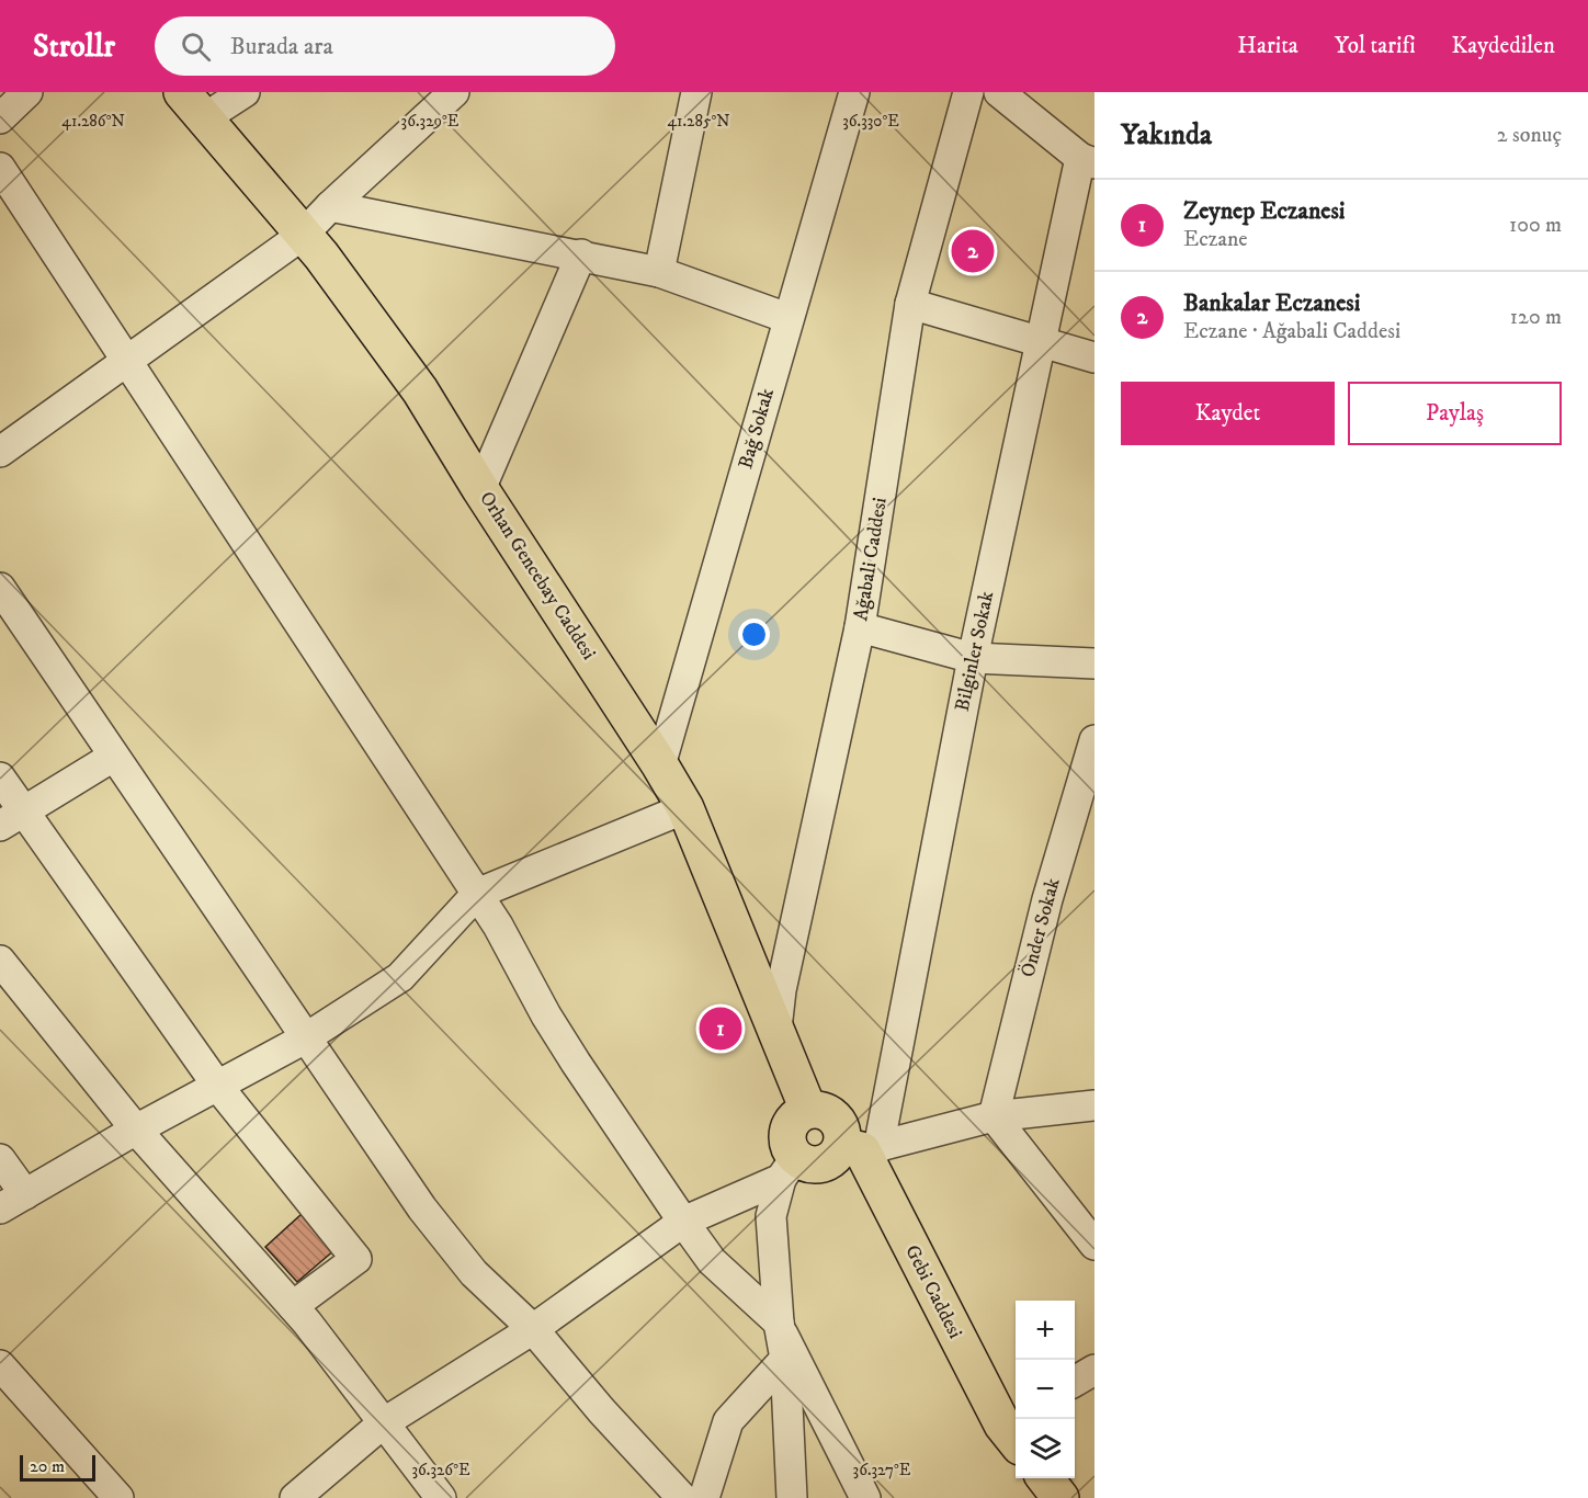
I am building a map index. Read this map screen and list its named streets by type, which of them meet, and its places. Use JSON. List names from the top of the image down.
{
  "streets": {
    "main road": ["Orhan Gencebay Caddesi", "Gebi Caddesi"],
    "street": [
      "Bağ Sokak",
      "Ağabali Caddesi",
      "Bilginler Sokak",
      "Önder Sokak"
    ]
  },
  "crossings": [
    ["Bağ Sokak", "Orhan Gencebay Caddesi"],
    ["Ağabali Caddesi", "Orhan Gencebay Caddesi"],
    ["Orhan Gencebay Caddesi", "Gebi Caddesi"],
    ["Bilginler Sokak", "Gebi Caddesi"]
  ],
  "scale_bar": "20 m",
  "page": {
    "header": "Strollr",
    "search": "Burada ara",
    "nav": ["Harita", "Yol tarifi", "Kaydedilen"],
    "heading": ["Yakında", "2 sonuç"],
    "list": [
      {
        "mark": "1",
        "name": "Zeynep Eczanesi",
        "note": "Eczane",
        "value": "100 m"
      },
      {
        "mark": "2",
        "name": "Bankalar Eczanesi",
        "note": "Eczane · Ağabali Caddesi",
        "value": "120 m"
      }
    ],
    "pins": ["2", "1"],
    "buttons": ["Kaydet", "Paylaş"],
    "map_buttons": ["+", "−"],
    "scale": "20 m"
  },
  "coordinates": [
    "41.286°N",
    "41.285°N",
    "36.330°E",
    "36.329°E",
    "36.326°E",
    "36.327°E"
  ]
}
